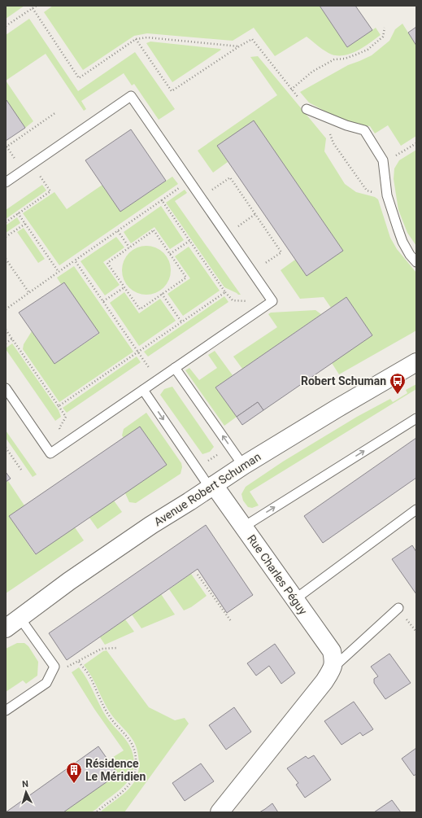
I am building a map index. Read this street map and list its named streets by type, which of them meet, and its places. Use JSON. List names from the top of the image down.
{
  "streets": {
    "street": ["Avenue Robert Schuman", "Rue Charles Péguy"]
  },
  "crossings": [
    ["Avenue Robert Schuman", "Rue Charles Péguy"]
  ],
  "places": {
    "bus stop": ["Robert Schuman"],
    "building": ["Résidence Le Méridien"]
  },
  "north": "top"
}
